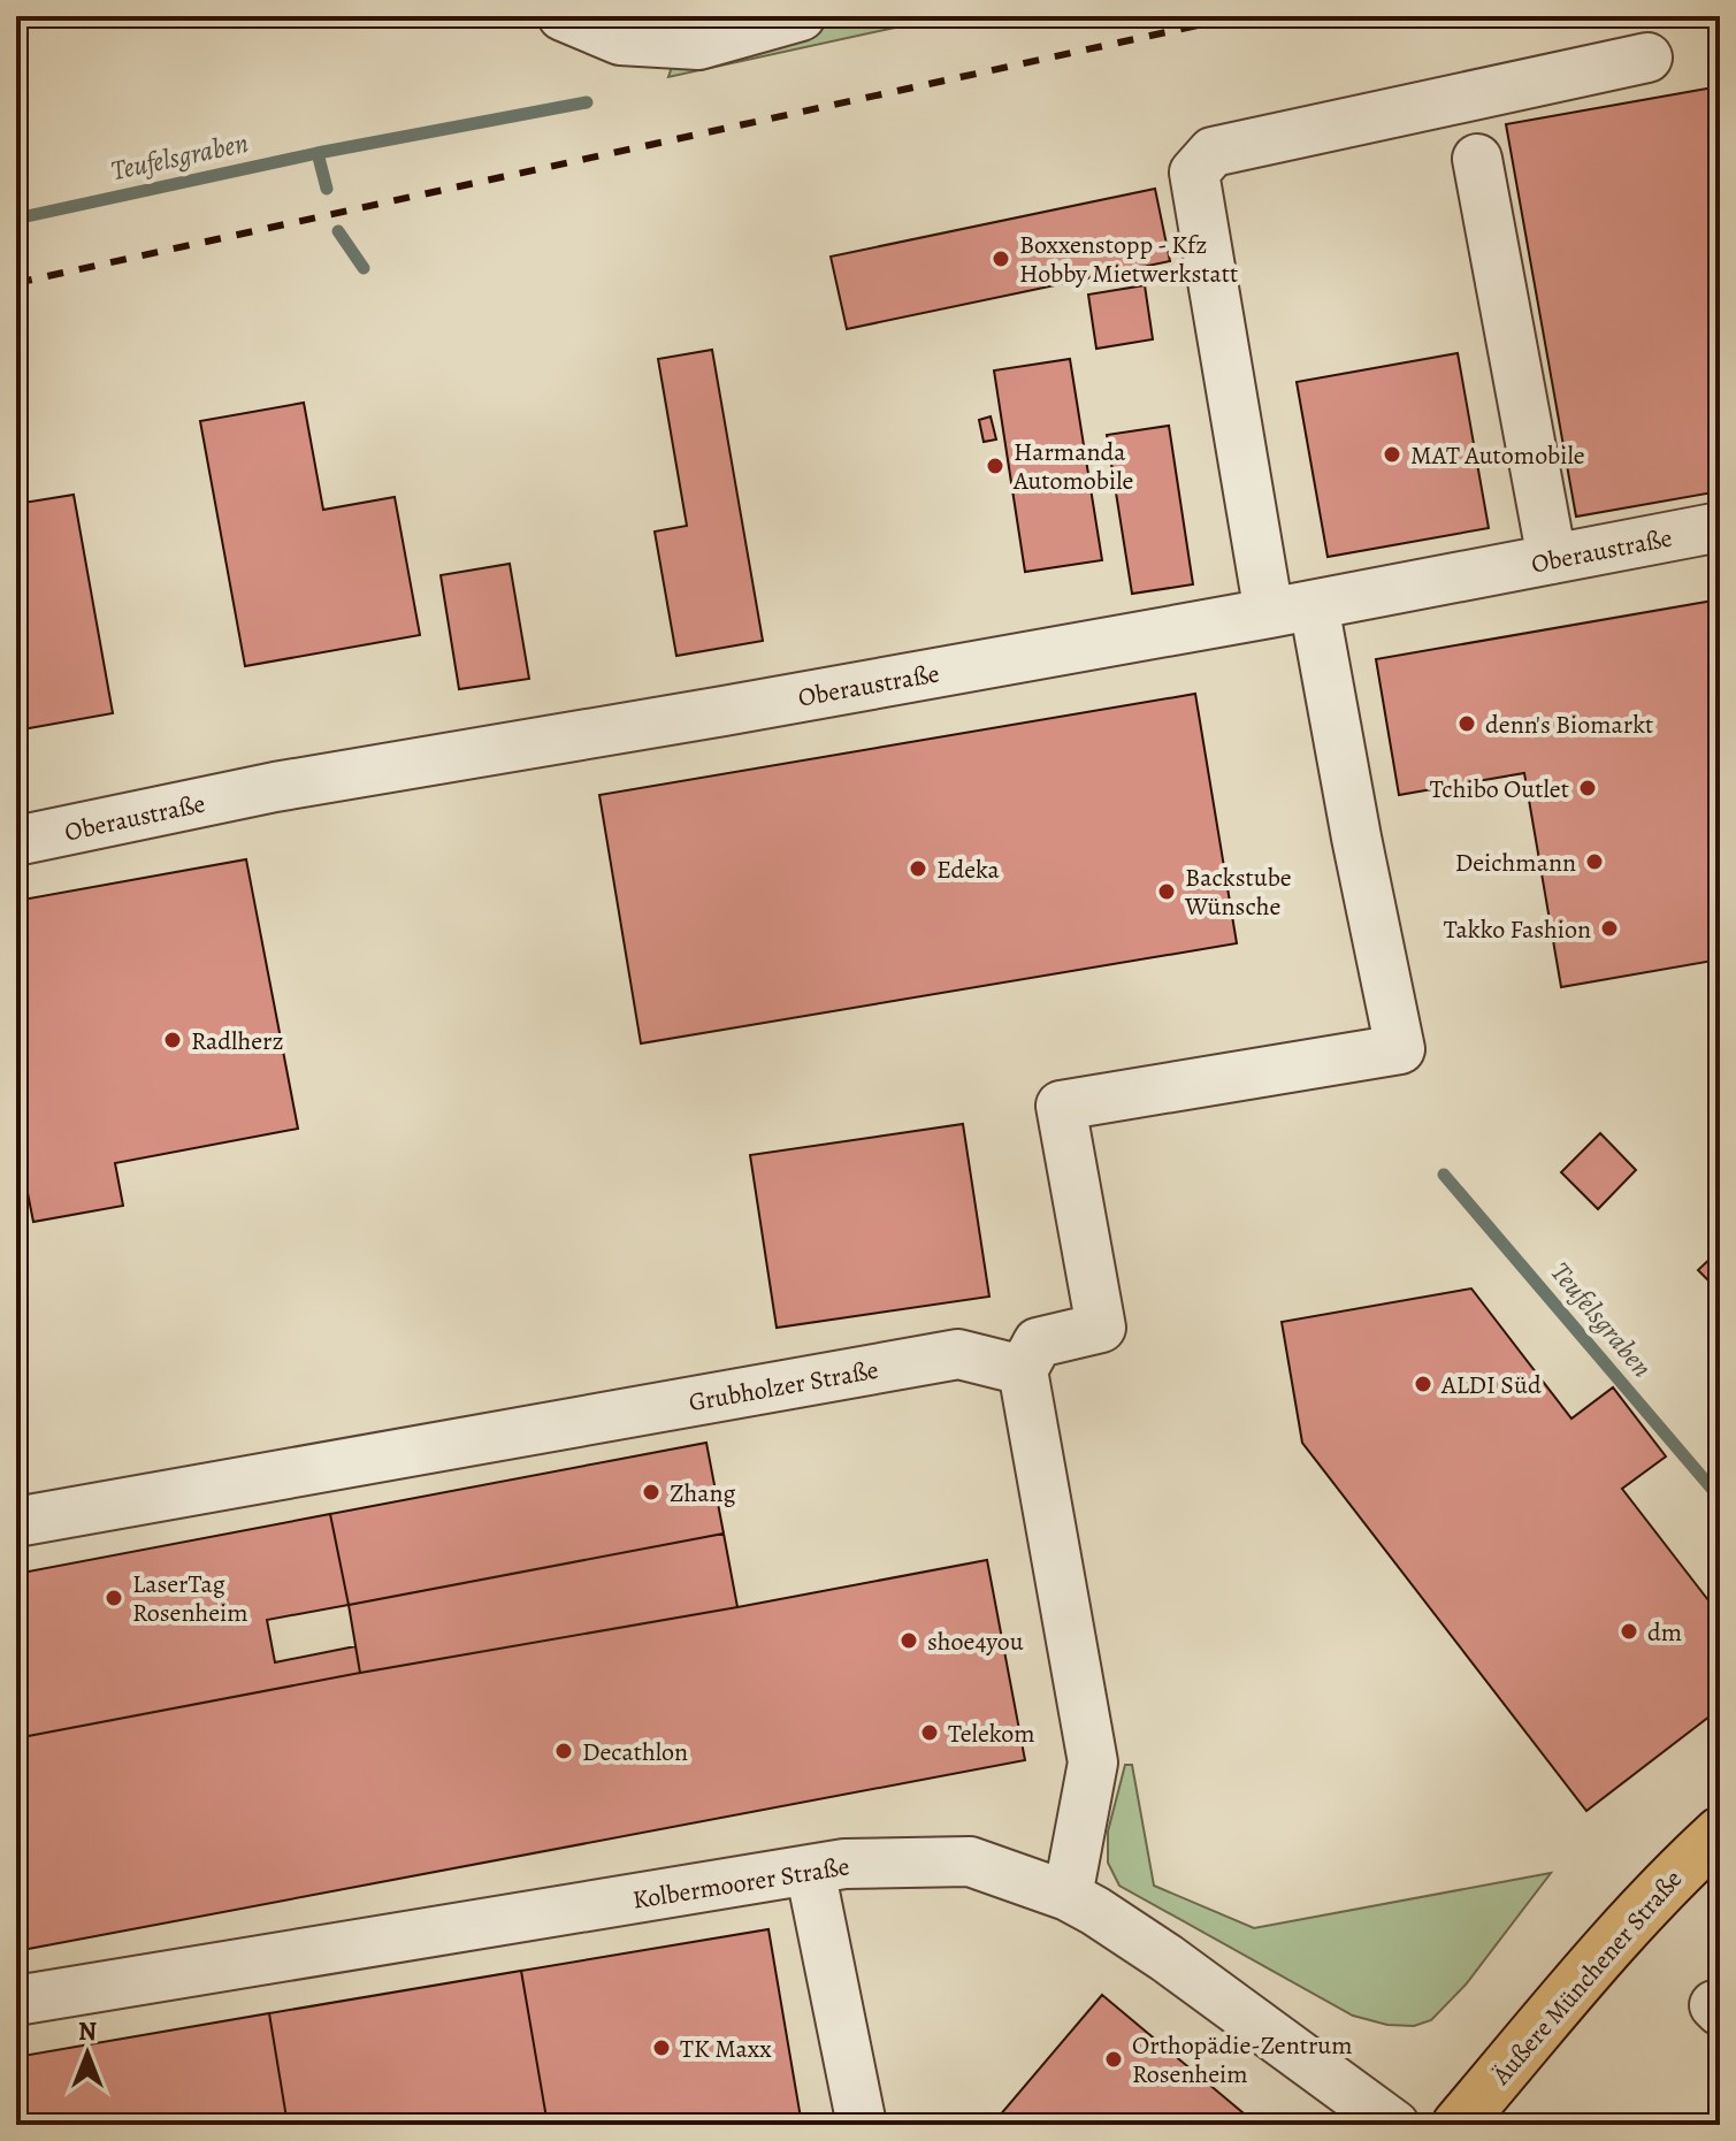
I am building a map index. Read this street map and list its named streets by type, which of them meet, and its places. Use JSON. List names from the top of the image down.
{
  "streets": {
    "main road": ["Äußere Münchener Straße"],
    "street": ["Oberaustraße", "Grubholzer Straße", "Kolbermoorer Straße"]
  },
  "water": ["Teufelsgraben"],
  "places": [
    "Boxxenstopp - Kfz Hobby Mietwerkstatt",
    "MAT Automobile",
    "Harmanda Automobile",
    "denn's Biomarkt",
    "Tchibo Outlet",
    "Deichmann",
    "Edeka",
    "Backstube Wünsche",
    "Takko Fashion",
    "Radlherz",
    "ALDI Süd",
    "Zhang",
    "LaserTag Rosenheim",
    "dm",
    "shoe4you",
    "Telekom",
    "Decathlon",
    "TK Maxx",
    "Orthopädie-Zentrum Rosenheim"
  ],
  "north": "top"
}
